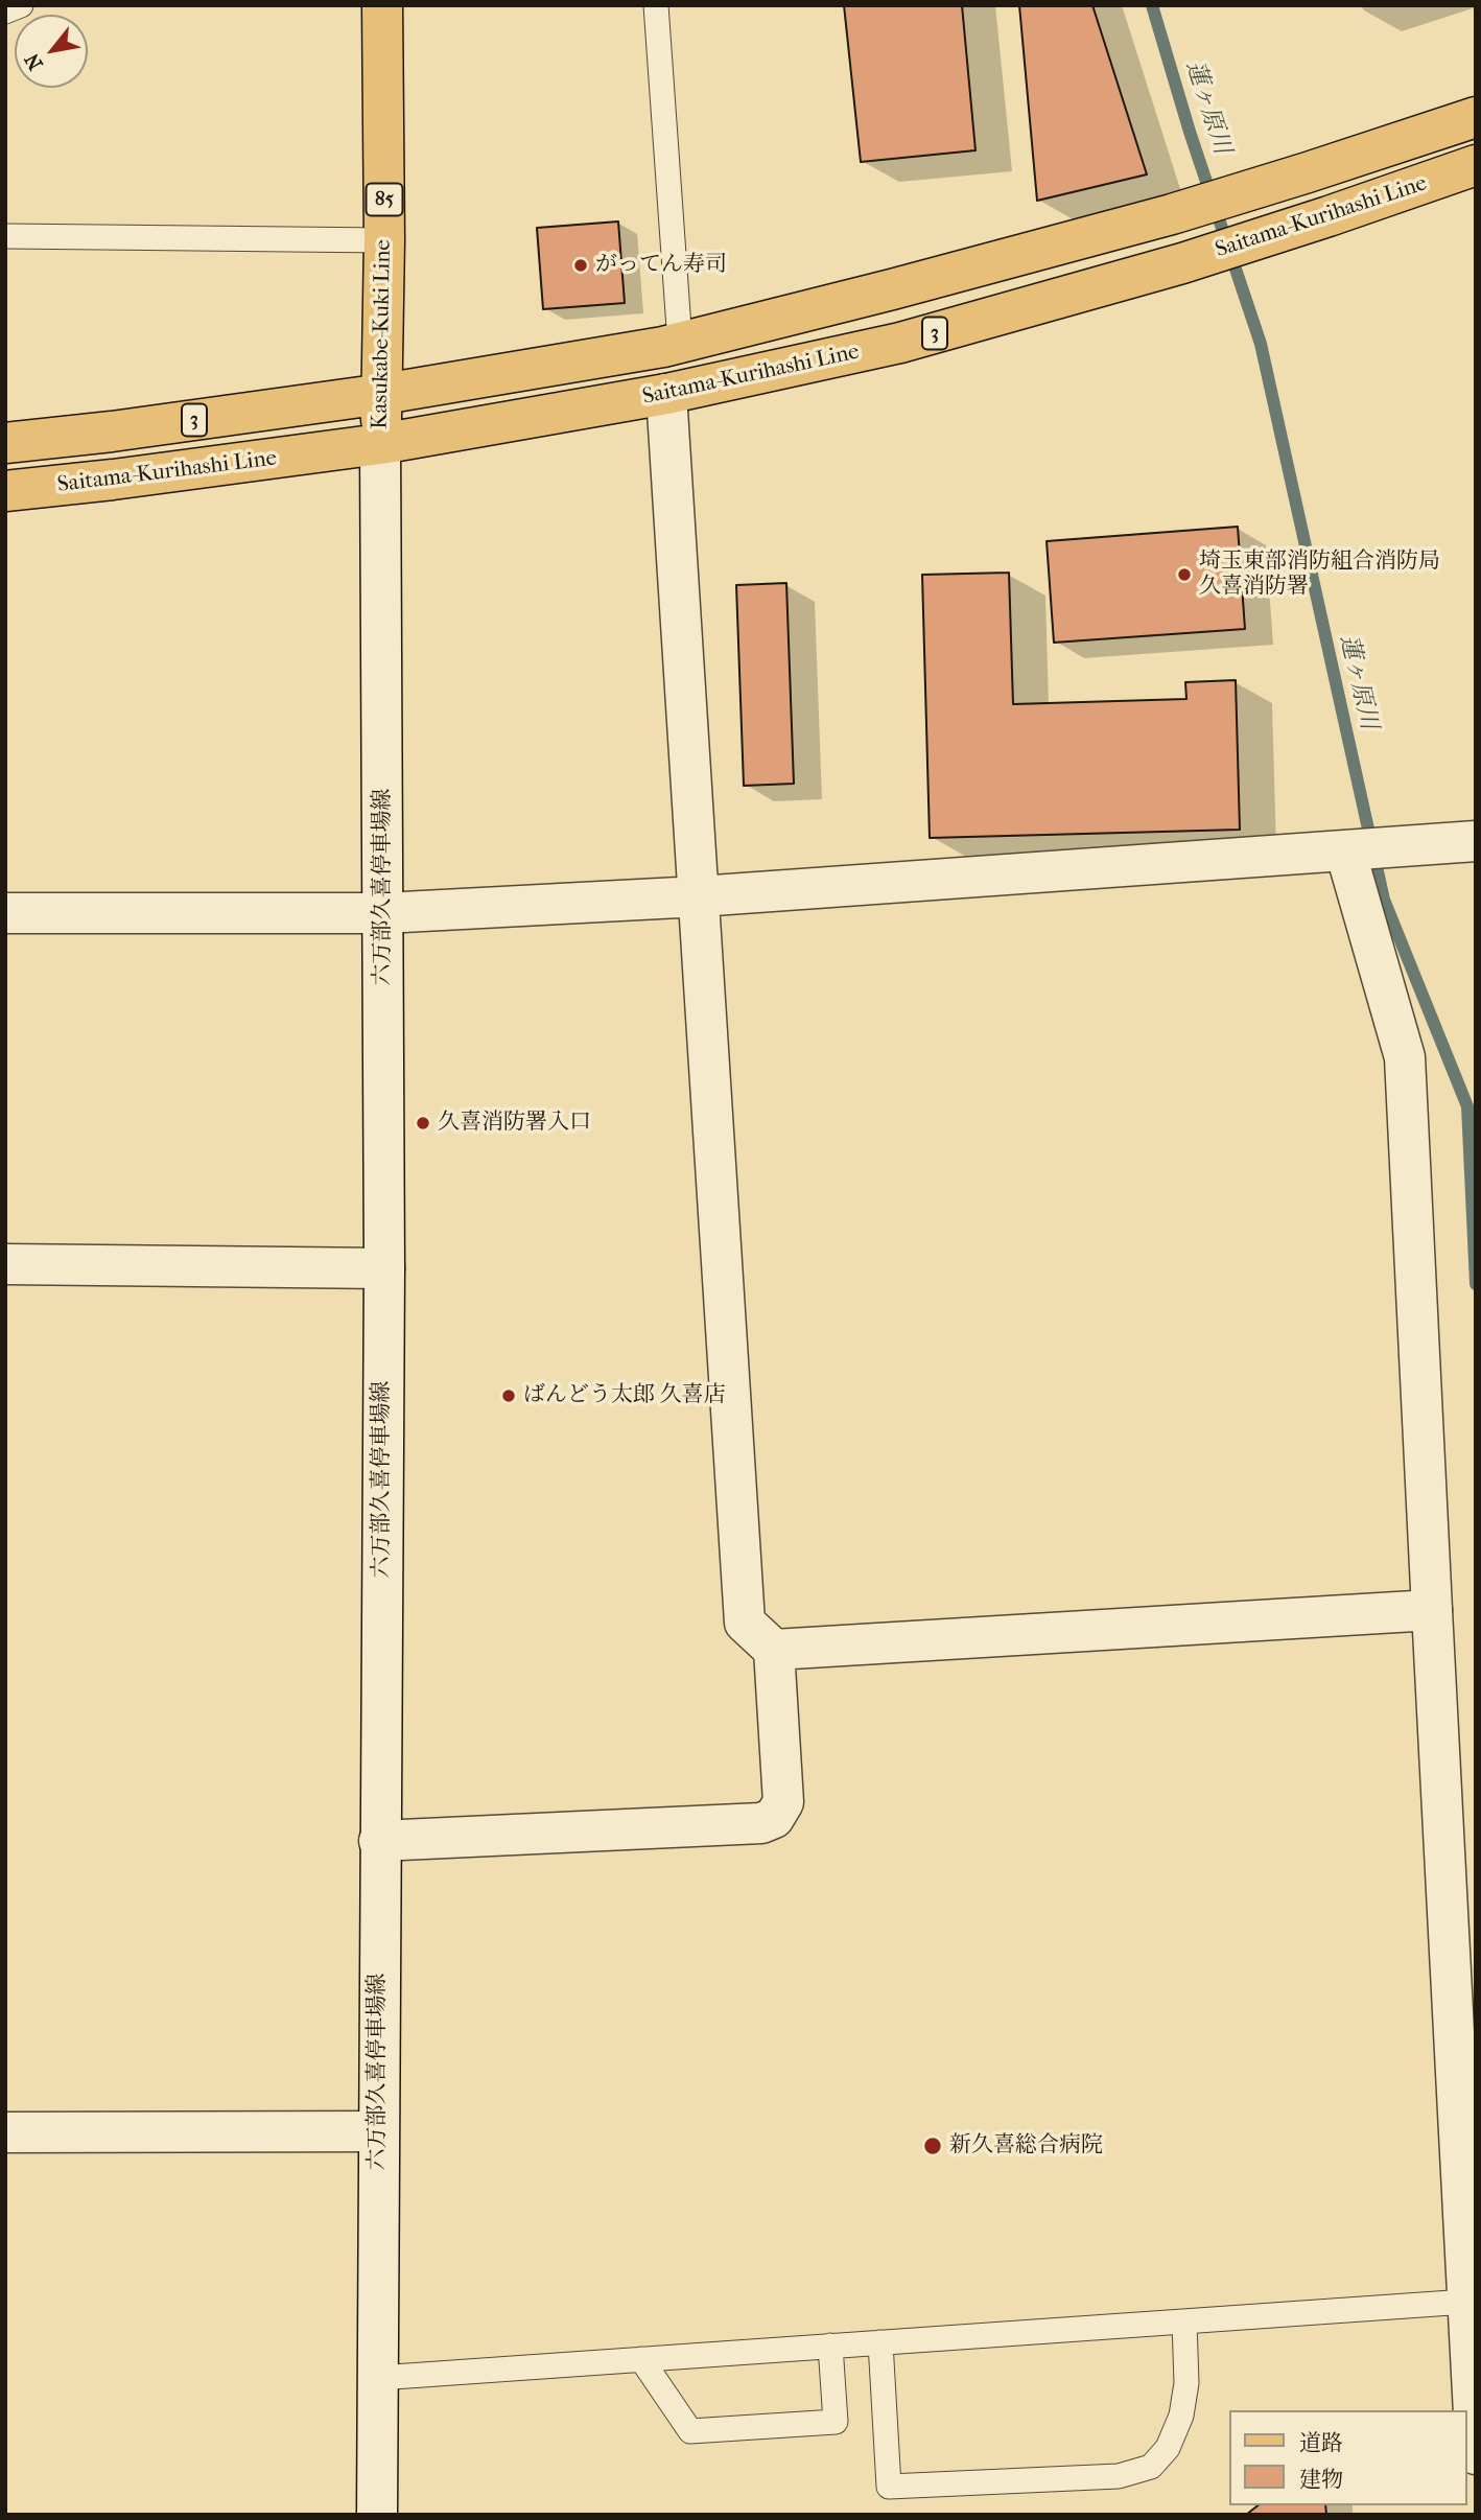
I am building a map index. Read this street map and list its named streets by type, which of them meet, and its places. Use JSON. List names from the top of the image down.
{
  "streets": {
    "main road": [
      "85",
      "Saitama-Kurihashi Line",
      "3",
      "Kasukabe-Kuki Line"
    ],
    "street": ["六万部久喜停車場線"]
  },
  "crossings": [
    ["Saitama-Kurihashi Line", "Kasukabe-Kuki Line"],
    ["Saitama-Kurihashi Line", "六万部久喜停車場線"],
    ["Kasukabe-Kuki Line", "六万部久喜停車場線"]
  ],
  "water": ["蓮ヶ原川"],
  "places": [
    "がってん寿司",
    "埼玉東部消防組合消防局 久喜消防署",
    "久喜消防署入口",
    "ばんどう太郎 久喜店",
    "新久喜総合病院"
  ],
  "legend": ["道路", "建物"],
  "north": "bottom left"
}
